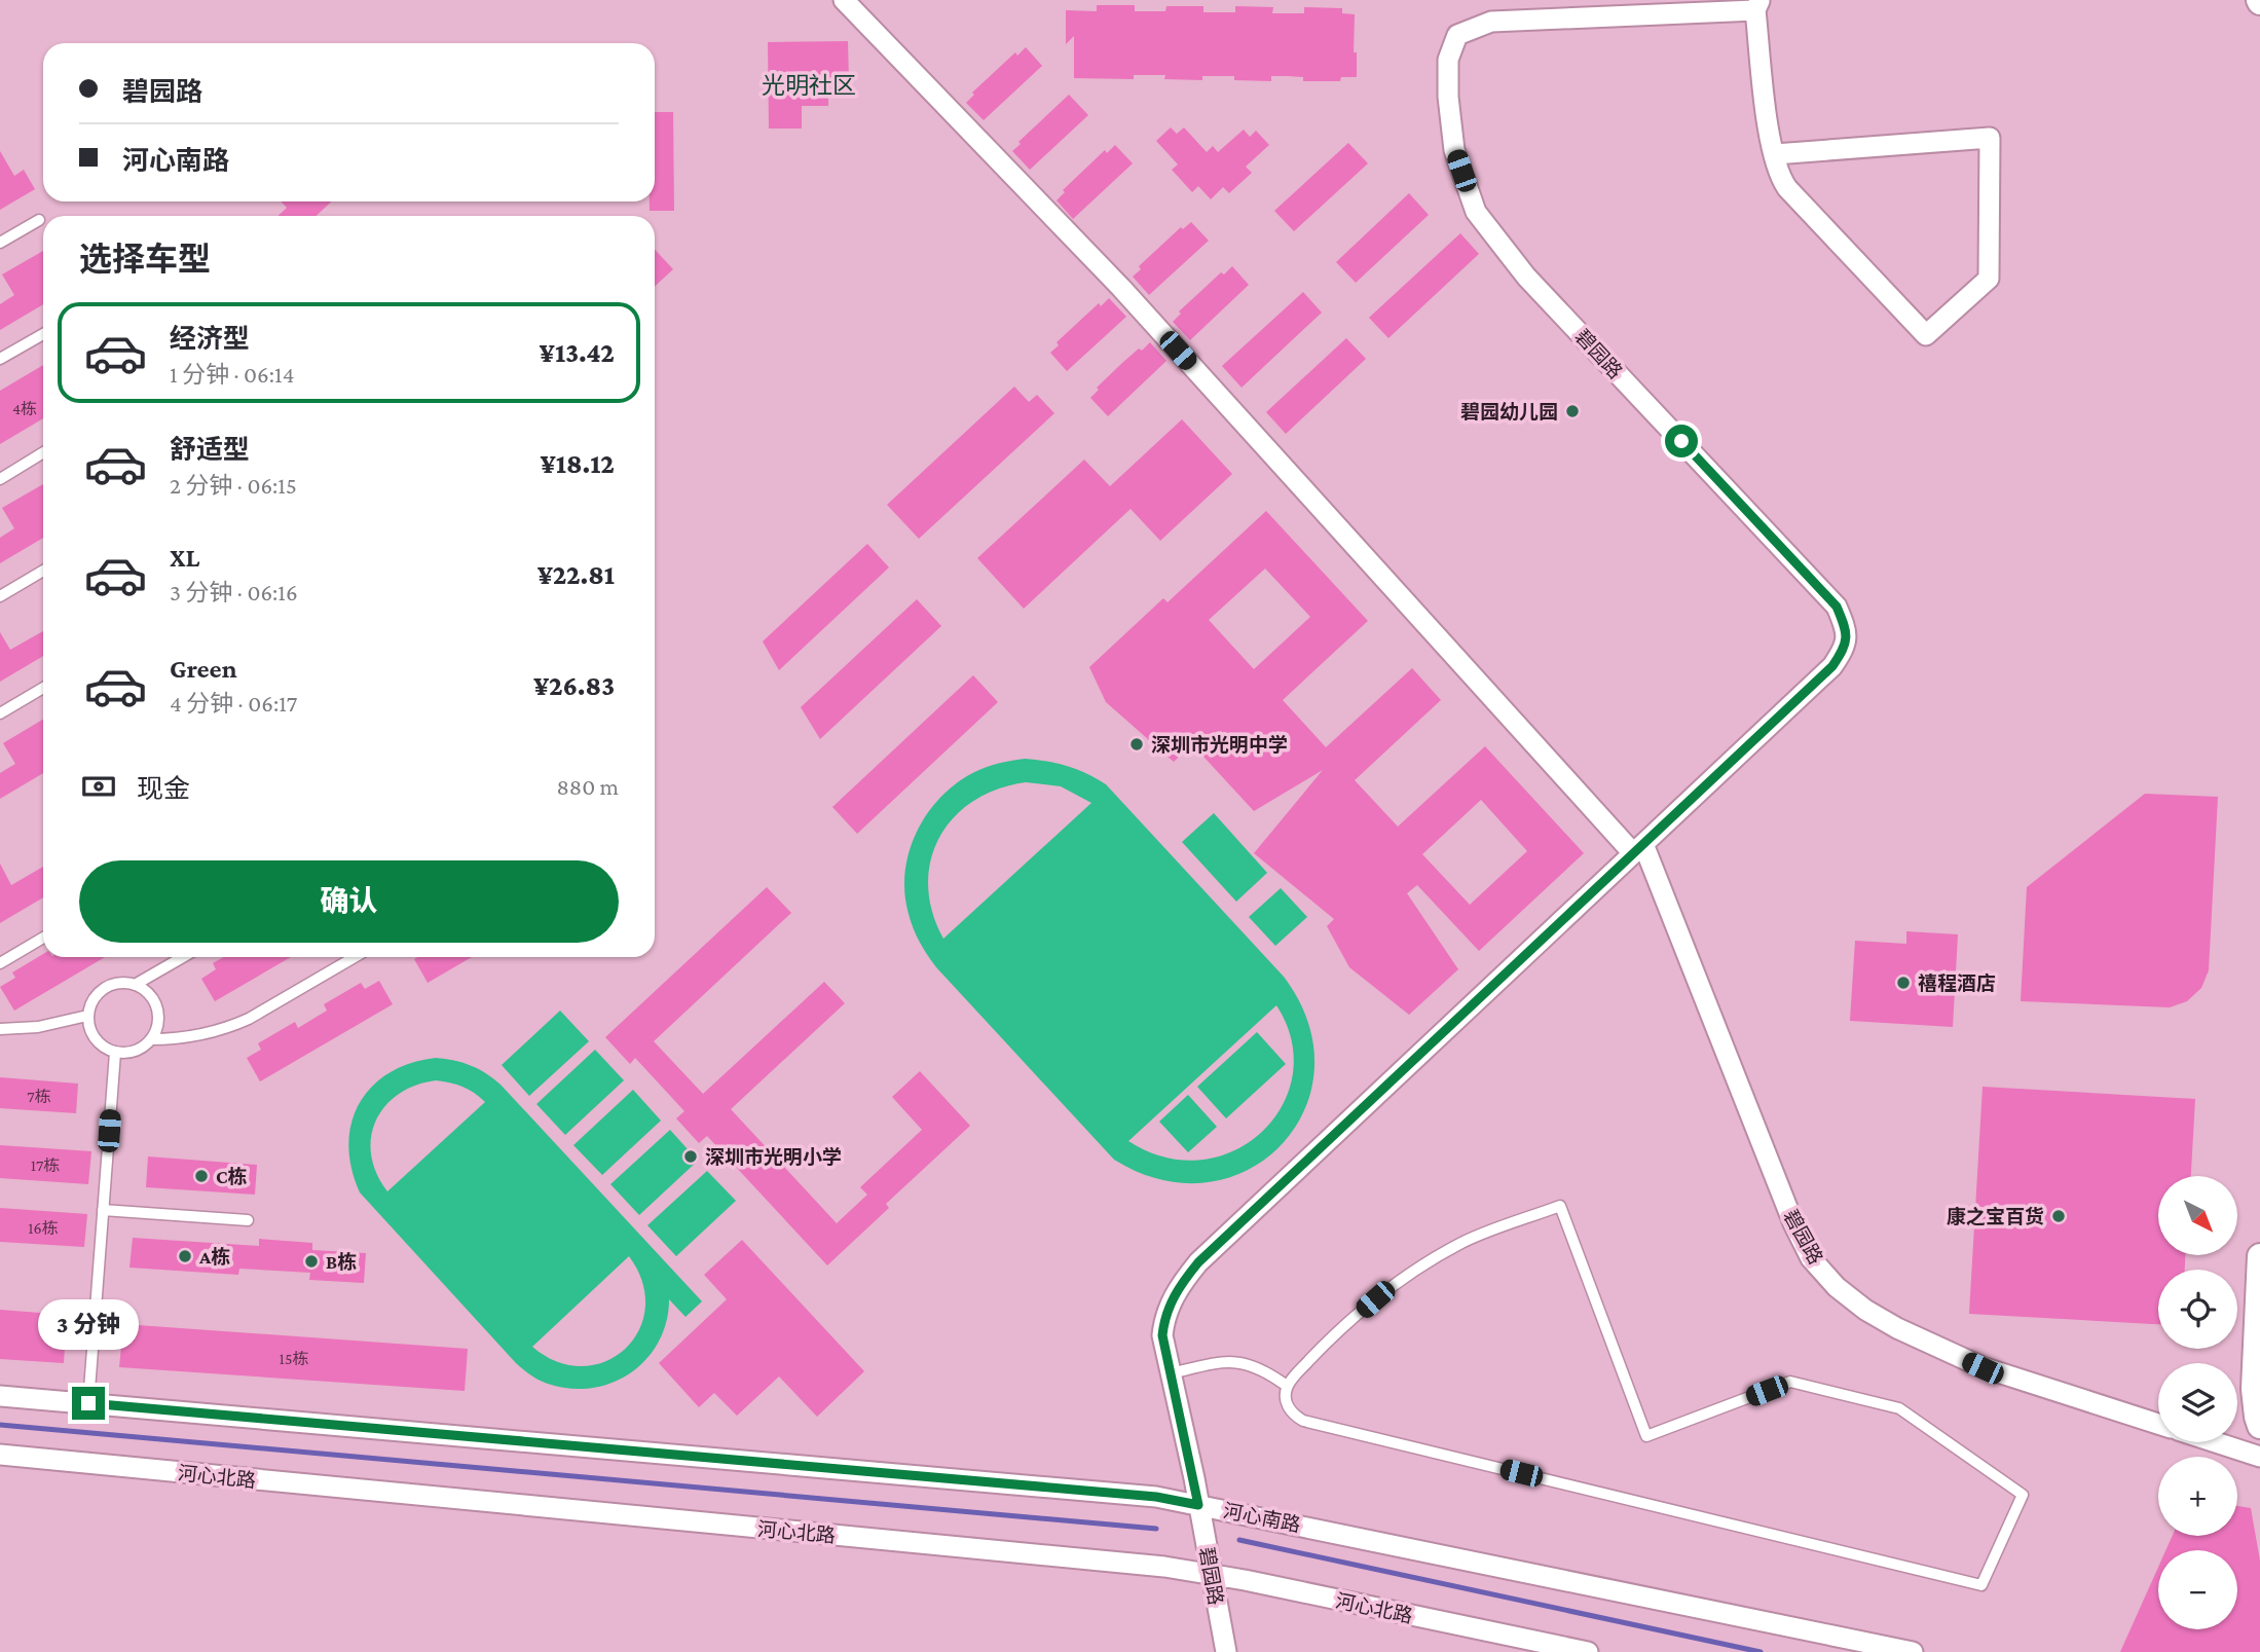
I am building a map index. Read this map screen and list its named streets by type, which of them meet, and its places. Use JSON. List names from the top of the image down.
{
  "streets": {
    "street": ["碧园路", "河心北路", "河心南路"]
  },
  "crossings": [
    ["碧园路", "河心北路"],
    ["碧园路", "河心南路"]
  ],
  "districts": ["光明社区"],
  "places": [
    "碧园幼儿园",
    "深圳市光明中学",
    "禧程酒店",
    "深圳市光明小学",
    "C栋",
    "康之宝百货",
    "A栋",
    "B栋"
  ],
  "house_numbers": [
    "4栋",
    "7栋",
    "17栋",
    "16栋",
    "15栋"
  ],
  "north": "bottom right",
  "page": {
    "banner": ["碧园路", "河心南路"],
    "heading": "选择车型",
    "list": [
      {
        "name": "经济型",
        "note": "1 分钟 · 06:14",
        "value": "¥13.42"
      },
      {
        "name": "舒适型",
        "note": "2 分钟 · 06:15",
        "value": "¥18.12"
      },
      {
        "name": "XL",
        "note": "3 分钟 · 06:16",
        "value": "¥22.81"
      },
      {
        "name": "Green",
        "note": "4 分钟 · 06:17",
        "value": "¥26.83"
      }
    ],
    "pay": ["现金", "880 m"],
    "buttons": "确认",
    "map_buttons": ["+", "−"],
    "bubble": "3 分钟"
  }
}
